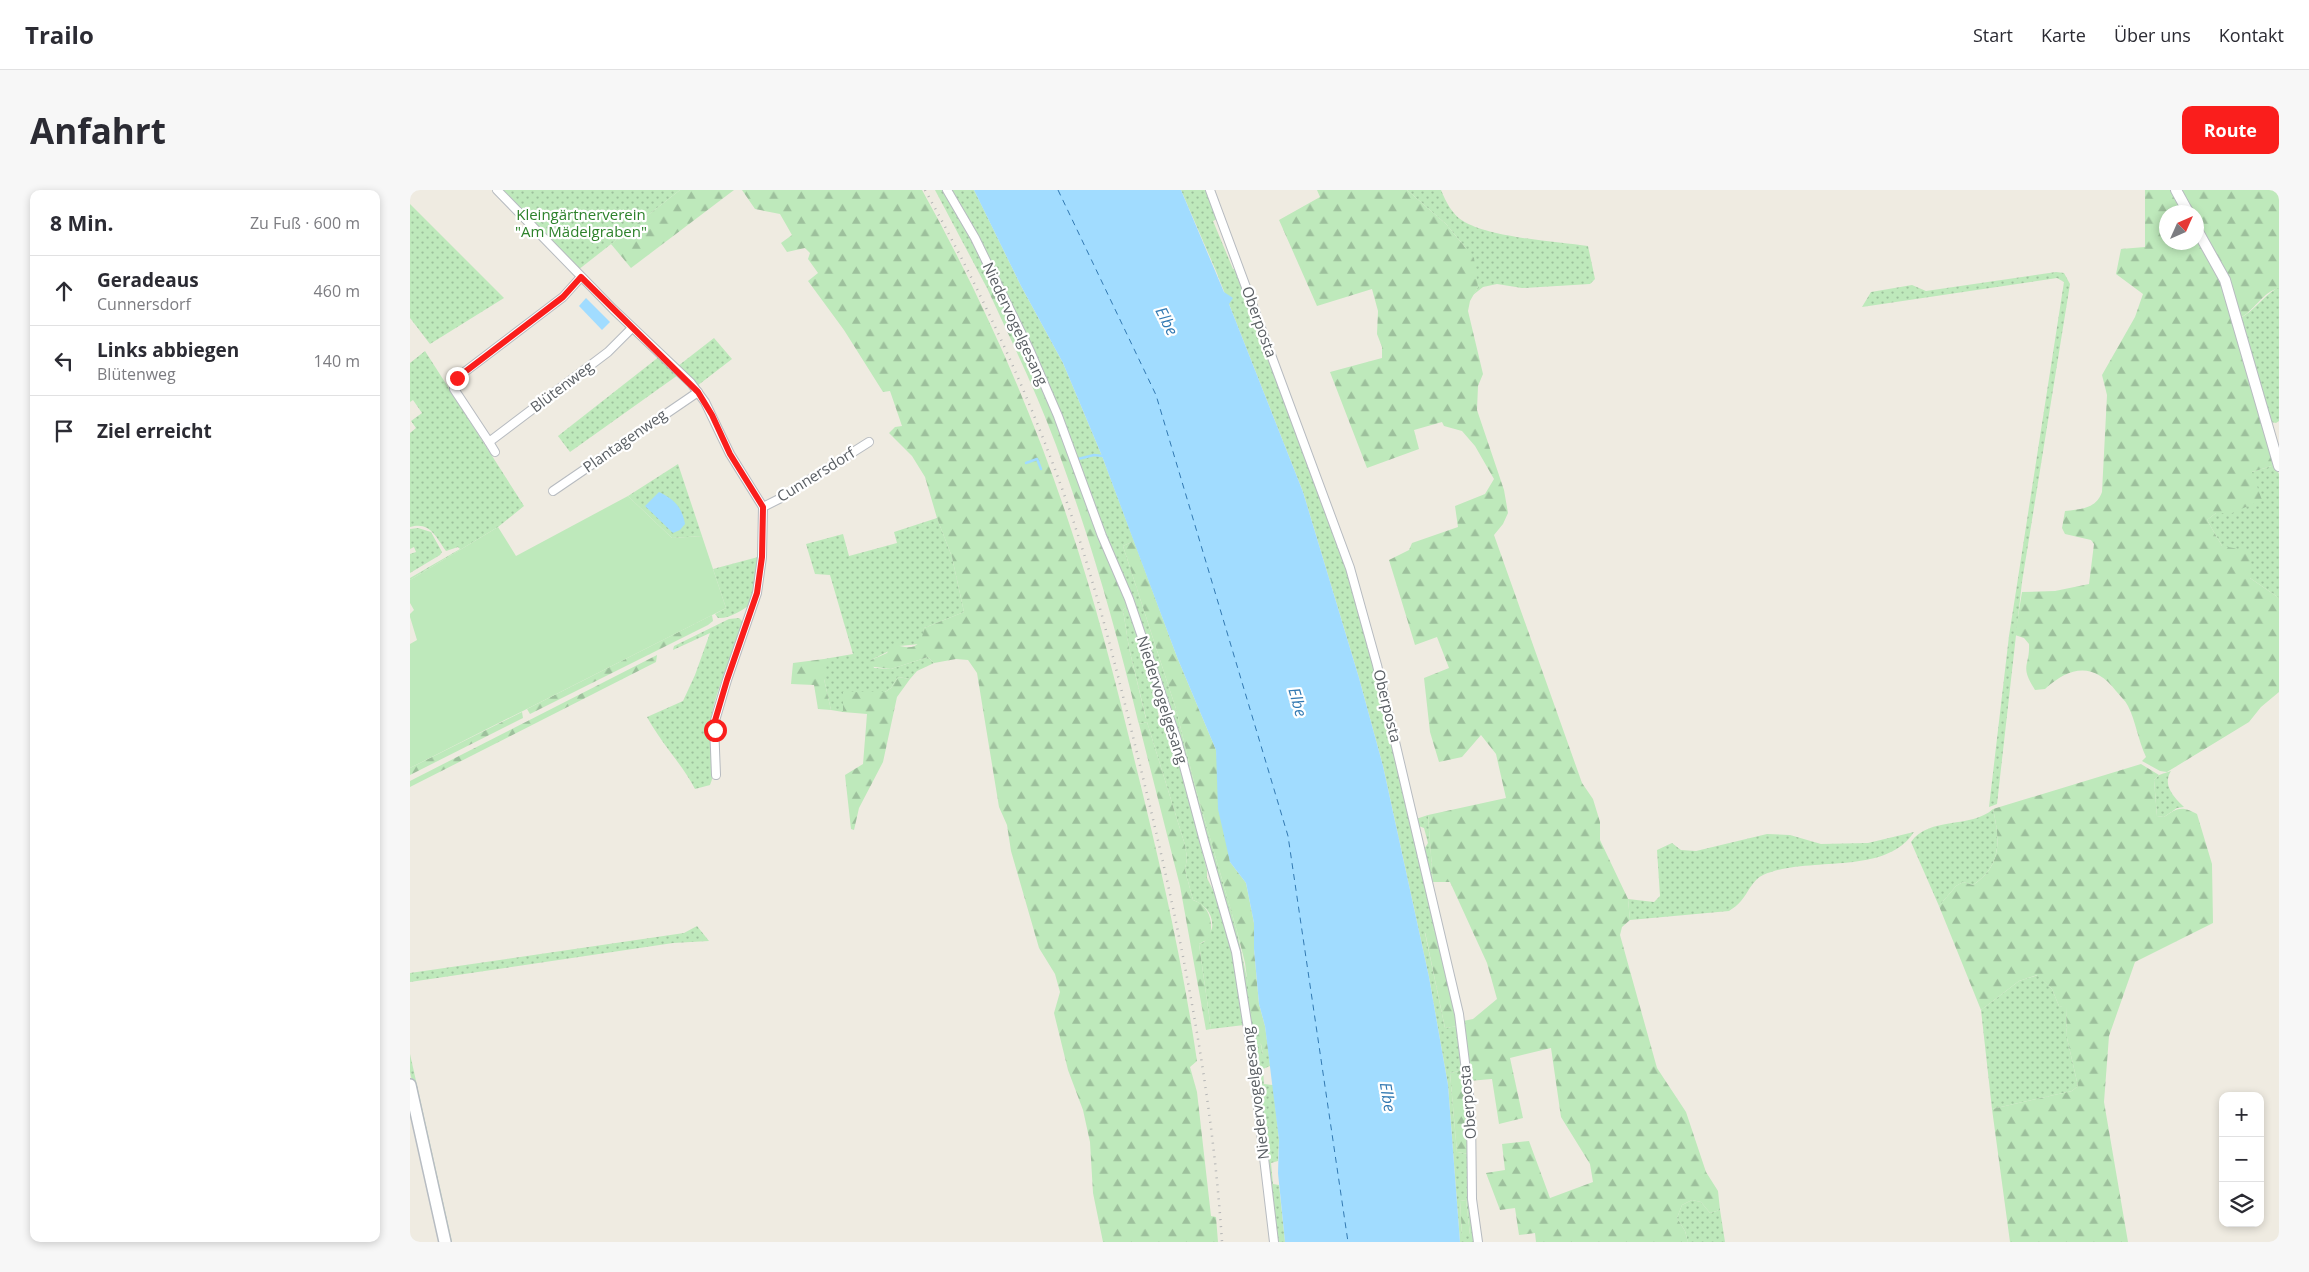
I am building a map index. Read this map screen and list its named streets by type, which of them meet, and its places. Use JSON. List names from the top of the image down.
{
  "streets": {
    "street": [
      "Oberposta",
      "Niedervogelgesang",
      "Blütenweg",
      "Plantagenweg",
      "Cunnersdorf"
    ]
  },
  "crossings": [
    ["Blütenweg", "Cunnersdorf"],
    ["Plantagenweg", "Cunnersdorf"]
  ],
  "water": ["Elbe"],
  "parks": ["Kleingärtnerverein \"Am Mädelgraben\""],
  "north": "top right",
  "page": {
    "header": "Trailo",
    "nav": [
      "Start",
      "Karte",
      "Über uns",
      "Kontakt"
    ],
    "buttons": "Route",
    "title": "Anfahrt",
    "heading": ["8 Min.", "Zu Fuß · 600 m"],
    "list": [
      ["Geradeaus", "Cunnersdorf", "460 m"],
      ["Links abbiegen", "Blütenweg", "140 m"],
      "Ziel erreicht"
    ],
    "map_buttons": ["+", "−"]
  }
}
